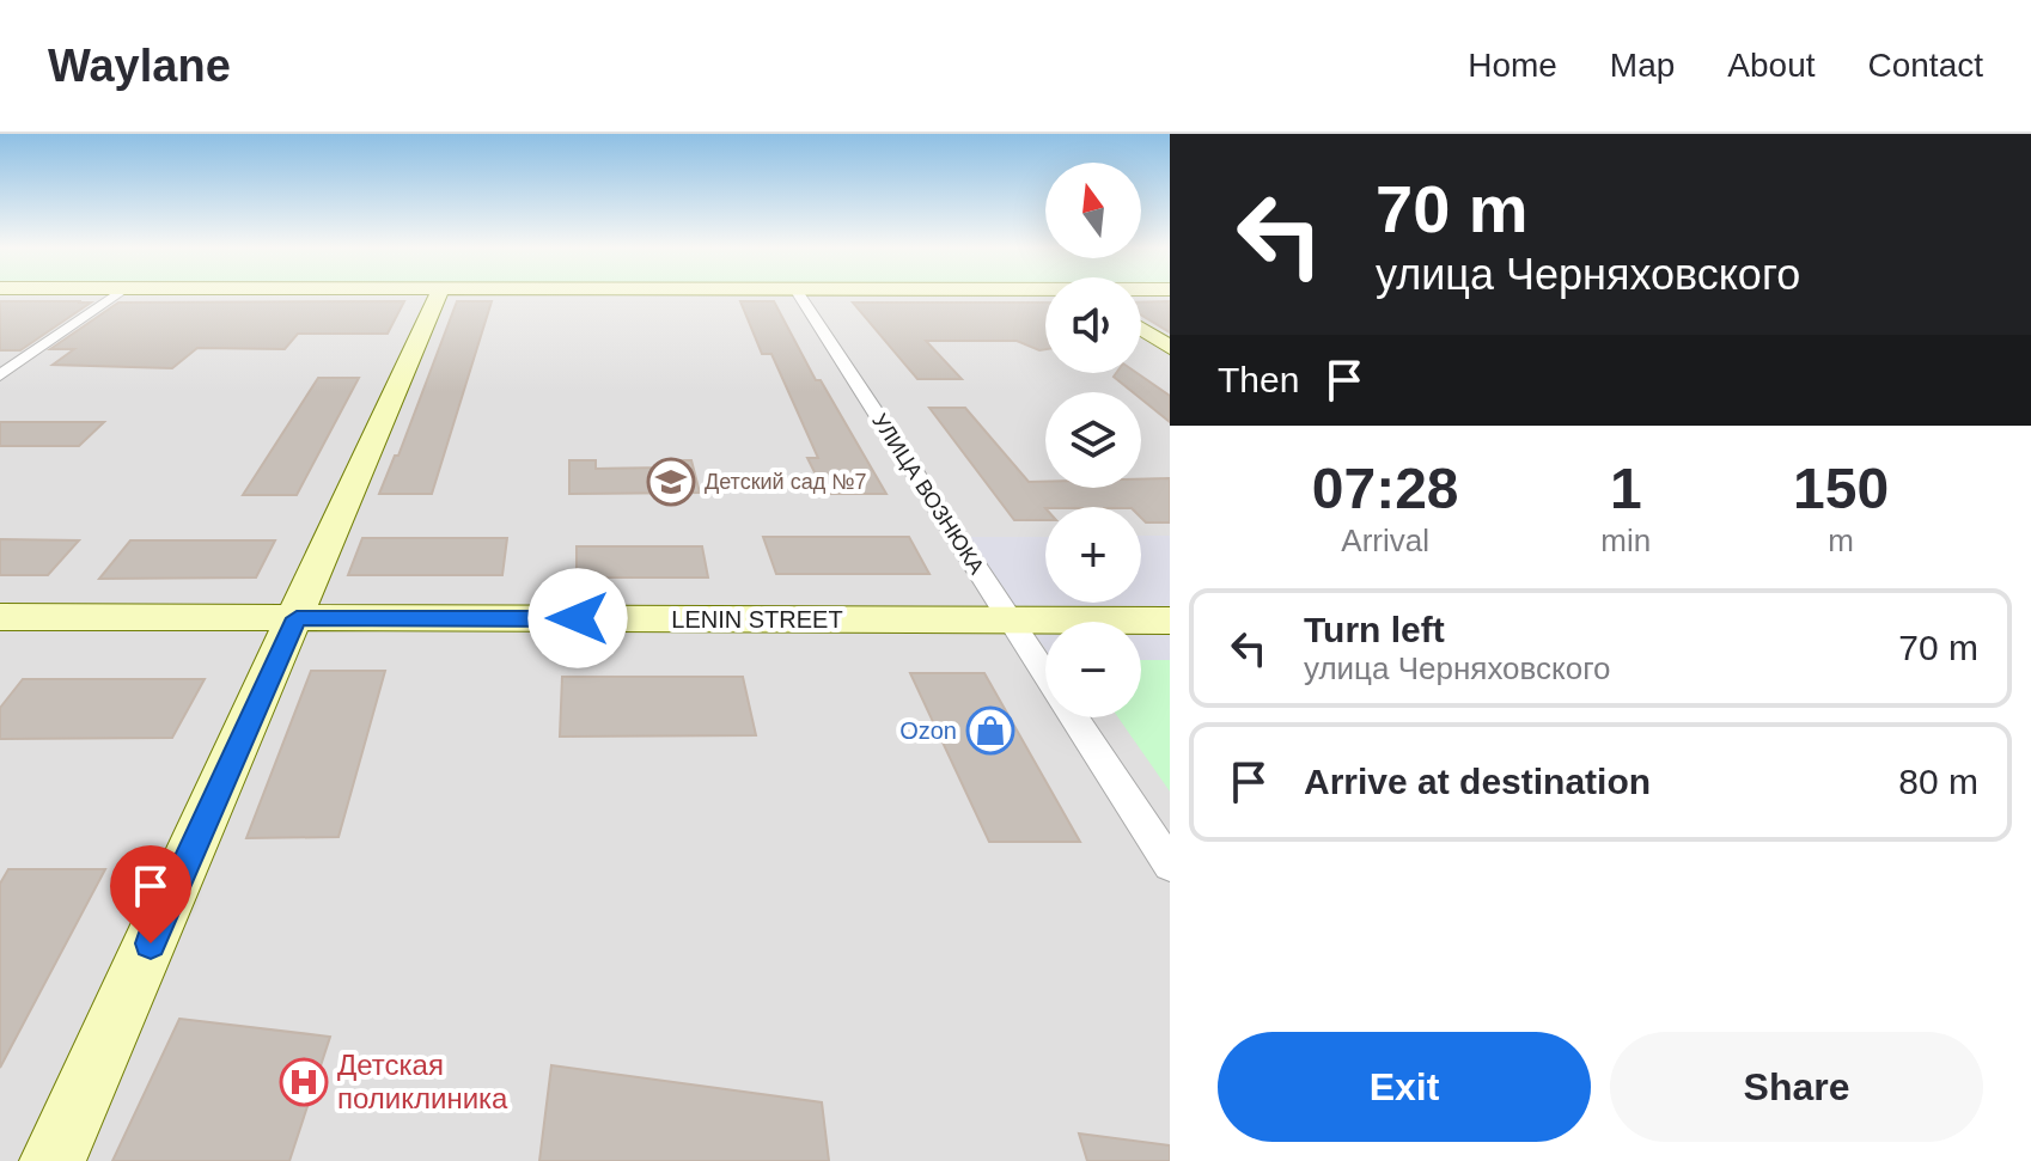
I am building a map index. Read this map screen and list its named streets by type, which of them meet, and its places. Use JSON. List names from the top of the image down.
{
  "streets": {
    "street": ["УЛИЦА ВОЗНЮКА", "LENIN STREET"]
  },
  "crossings": [
    ["УЛИЦА ВОЗНЮКА", "LENIN STREET"]
  ],
  "places": {
    "school or university": ["Детский сад №7"],
    "shop": ["Ozon"],
    "hospital": ["Детская поликлиника"]
  },
  "north": "top",
  "page": {
    "header": "Waylane",
    "nav": [
      "Home",
      "Map",
      "About",
      "Contact"
    ],
    "turn": ["70 m", "улица Черняховского"],
    "map_buttons": ["+", "−"],
    "then": "Then",
    "eta": [
      "07:28",
      "Arrival",
      "1",
      "min",
      "150",
      "m"
    ],
    "list": [
      {
        "name": "Turn left",
        "note": "улица Черняховского",
        "value": "70 m"
      },
      {
        "name": "Arrive at destination",
        "value": "80 m"
      }
    ],
    "buttons": ["Exit", "Share"]
  }
}
